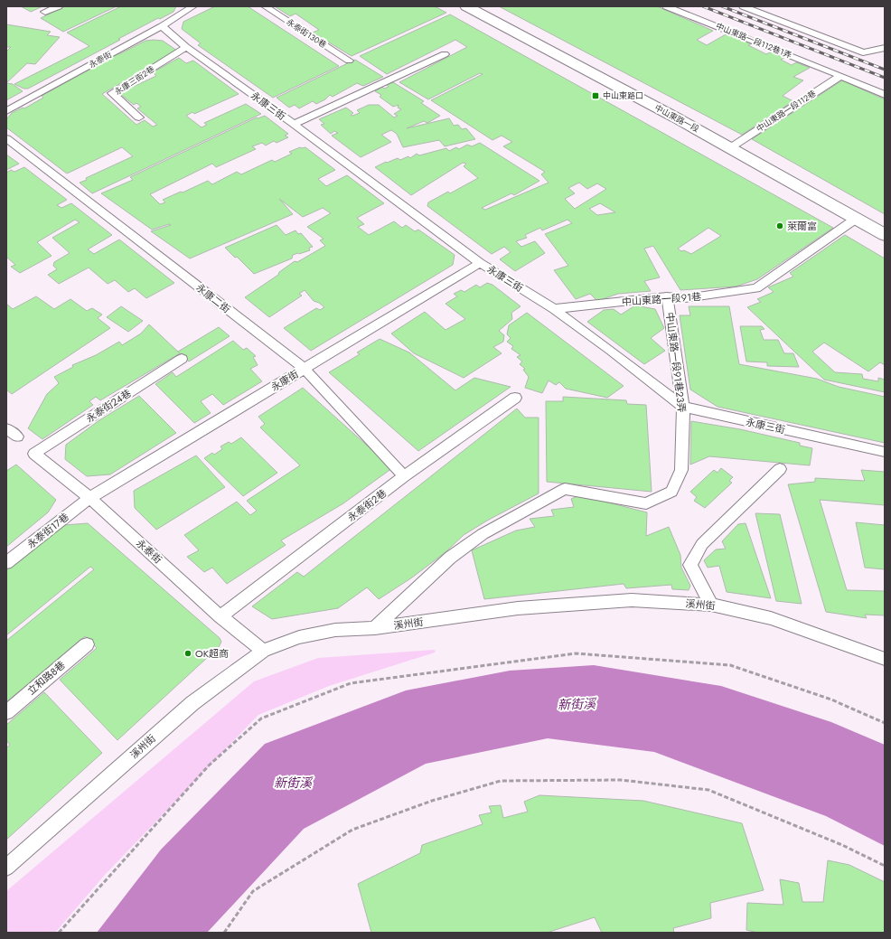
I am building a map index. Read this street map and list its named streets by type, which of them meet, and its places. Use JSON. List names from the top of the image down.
{
  "streets": {
    "main road": ["中山東路一段"],
    "lane": [
      "永泰街130巷",
      "中山東路一段112巷1弄",
      "永泰街",
      "永康三街2巷",
      "永康三街",
      "中山東路一段112巷",
      "永康二街",
      "中山東路一段91巷",
      "中山東路一段91巷23弄",
      "永康街",
      "永泰街24巷",
      "永泰街2巷",
      "永泰街17巷",
      "溪州街",
      "立和路8巷"
    ]
  },
  "crossings": [
    ["中山東路一段112巷1弄", "中山東路一段112巷"],
    ["永泰街", "永康三街"],
    ["永泰街", "永康街"],
    ["永泰街", "永泰街24巷"],
    ["永泰街", "永泰街2巷"],
    ["永泰街", "永泰街17巷"],
    ["永泰街", "溪州街"],
    ["永康三街2巷", "永康三街"],
    ["永康三街", "中山東路一段91巷"],
    ["永康三街", "中山東路一段91巷23弄"],
    ["永康三街", "永康街"],
    ["中山東路一段112巷", "中山東路一段"],
    ["中山東路一段", "中山東路一段91巷"],
    ["永康二街", "永康街"],
    ["永康二街", "永泰街2巷"],
    ["中山東路一段91巷", "中山東路一段91巷23弄"],
    ["中山東路一段91巷23弄", "溪州街"],
    ["永康街", "永泰街17巷"]
  ],
  "water": ["新街溪"],
  "places": {
    "transit": ["中山東路口"],
    "other": ["萊爾富", "OK超商"]
  }
}
